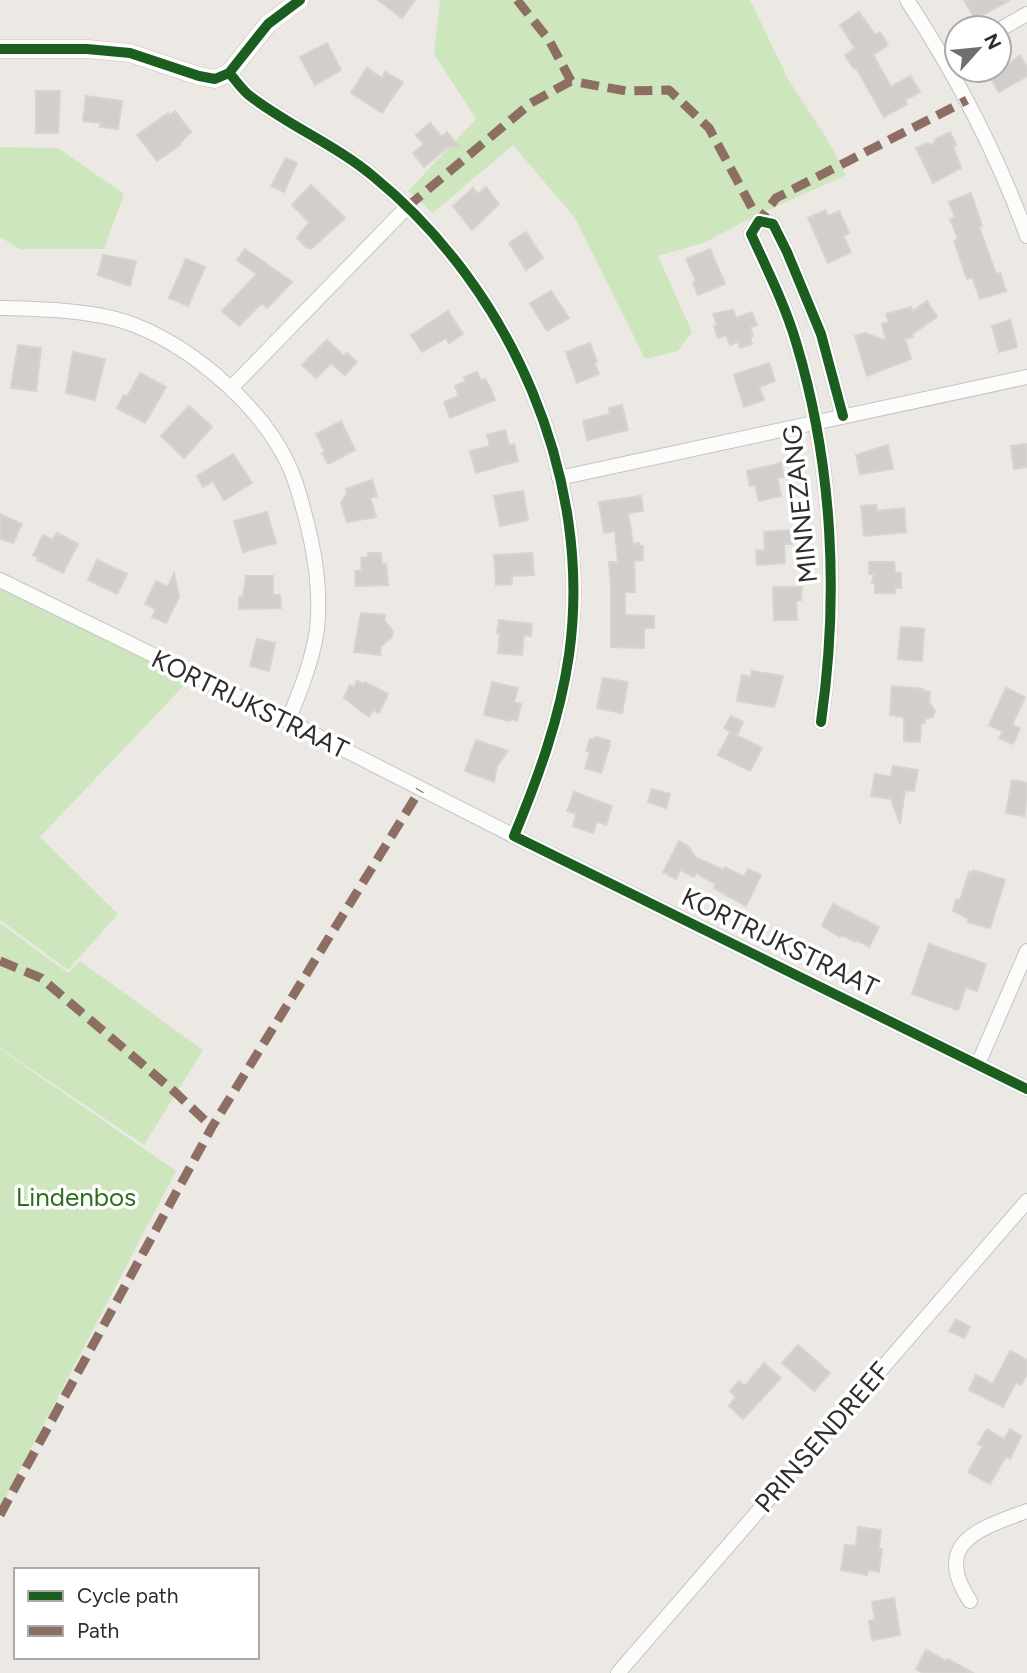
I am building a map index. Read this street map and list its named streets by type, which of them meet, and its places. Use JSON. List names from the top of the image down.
{
  "streets": {
    "street": ["MINNEZANG", "KORTRIJKSTRAAT", "PRINSENDREEF"]
  },
  "parks": ["Lindenbos"],
  "legend": ["Cycle path", "Path"],
  "north": "top right"
}
